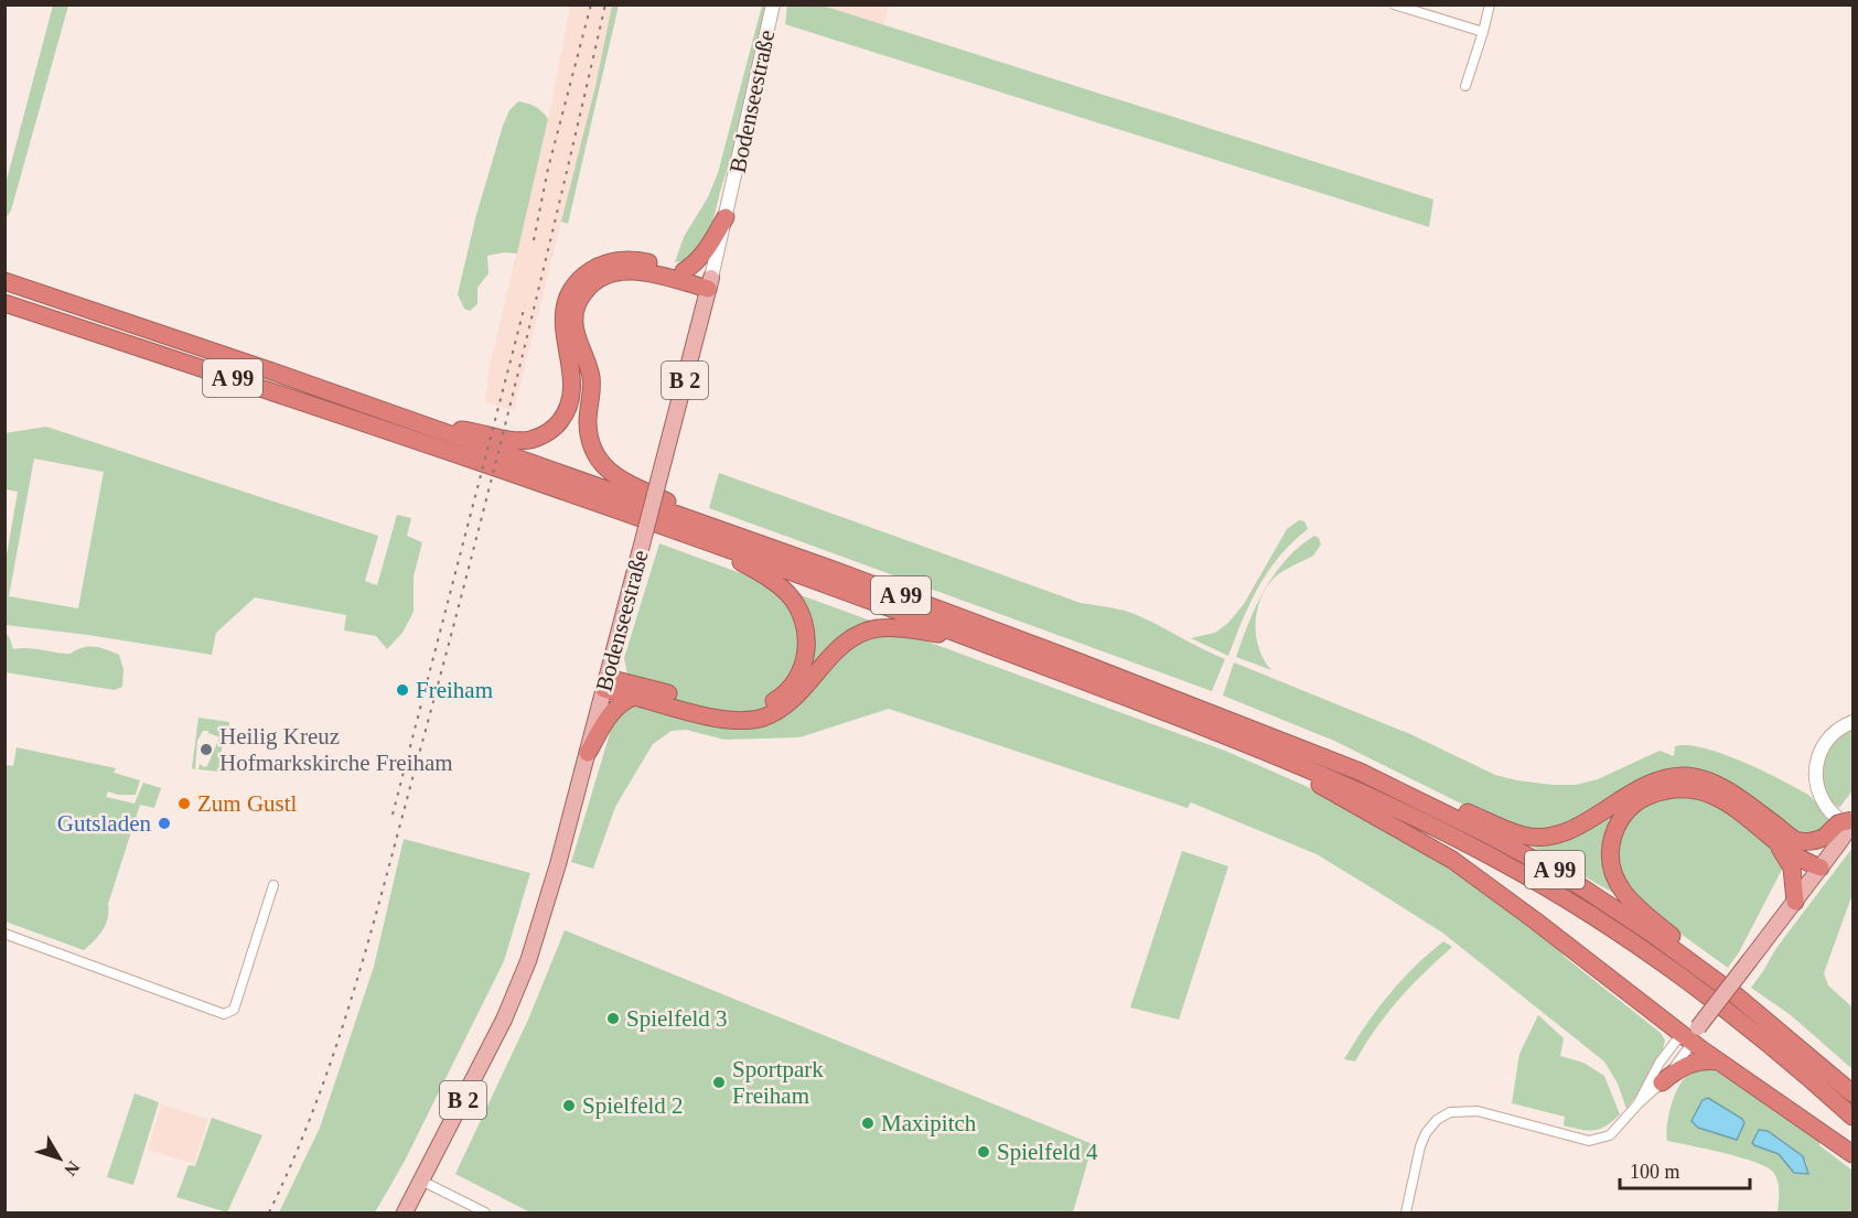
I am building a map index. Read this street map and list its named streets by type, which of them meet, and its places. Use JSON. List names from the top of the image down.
{
  "streets": {
    "highway": ["A 99"],
    "main road": ["Bodenseestraße", "B 2"]
  },
  "places": [
    "Freiham",
    "Heilig Kreuz Hofmarkskirche Freiham",
    "Zum Gustl",
    "Gutsladen",
    "Spielfeld 3",
    "Sportpark Freiham",
    "Spielfeld 2",
    "Maxipitch",
    "Spielfeld 4"
  ],
  "scale_bar": "100 m",
  "north": "bottom right"
}
